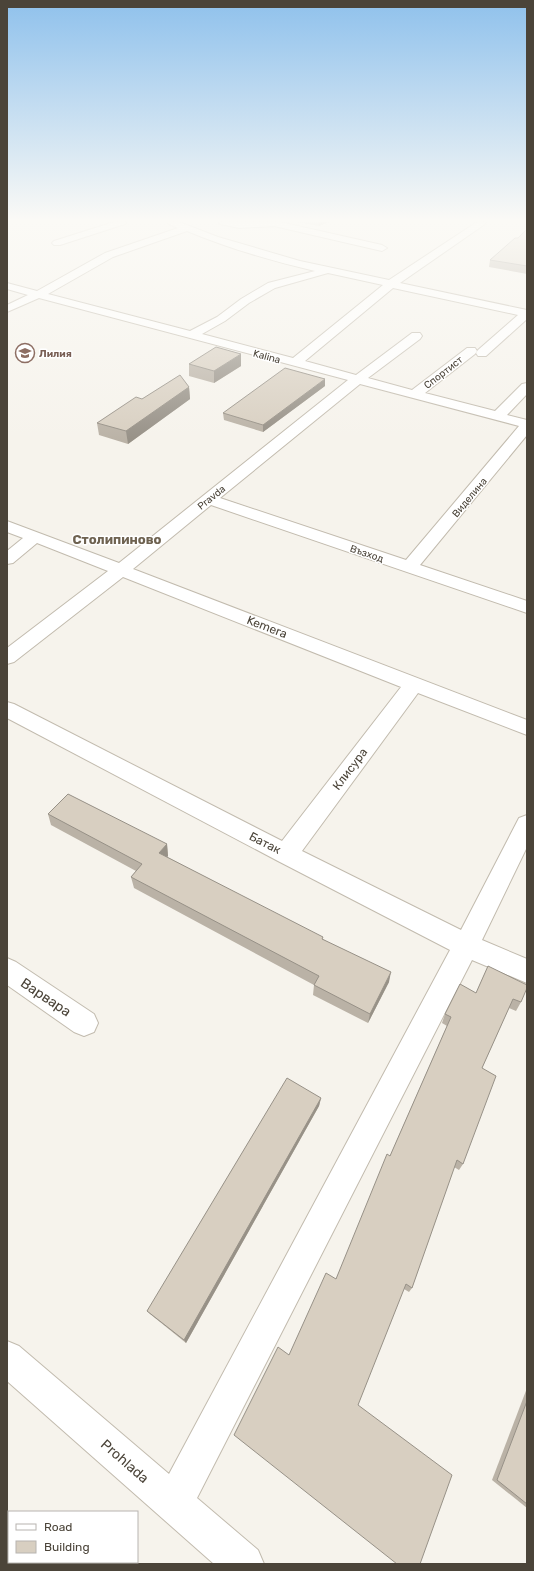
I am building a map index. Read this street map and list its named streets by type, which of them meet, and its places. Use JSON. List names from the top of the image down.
{
  "streets": {
    "street": [
      "Kalina",
      "Спортист",
      "Pravda",
      "Виделина",
      "Възход",
      "Kemera",
      "Клисура",
      "Батак",
      "Варвара",
      "Prohlada"
    ]
  },
  "crossings": [
    ["Kalina", "Спортист"],
    ["Kalina", "Pravda"],
    ["Kalina", "Виделина"],
    ["Pravda", "Възход"],
    ["Pravda", "Kemera"],
    ["Виделина", "Възход"],
    ["Kemera", "Клисура"],
    ["Клисура", "Батак"]
  ],
  "districts": ["Столипиново"],
  "places": {
    "school or university": ["Лилия"]
  },
  "legend": ["Road", "Building"]
}
